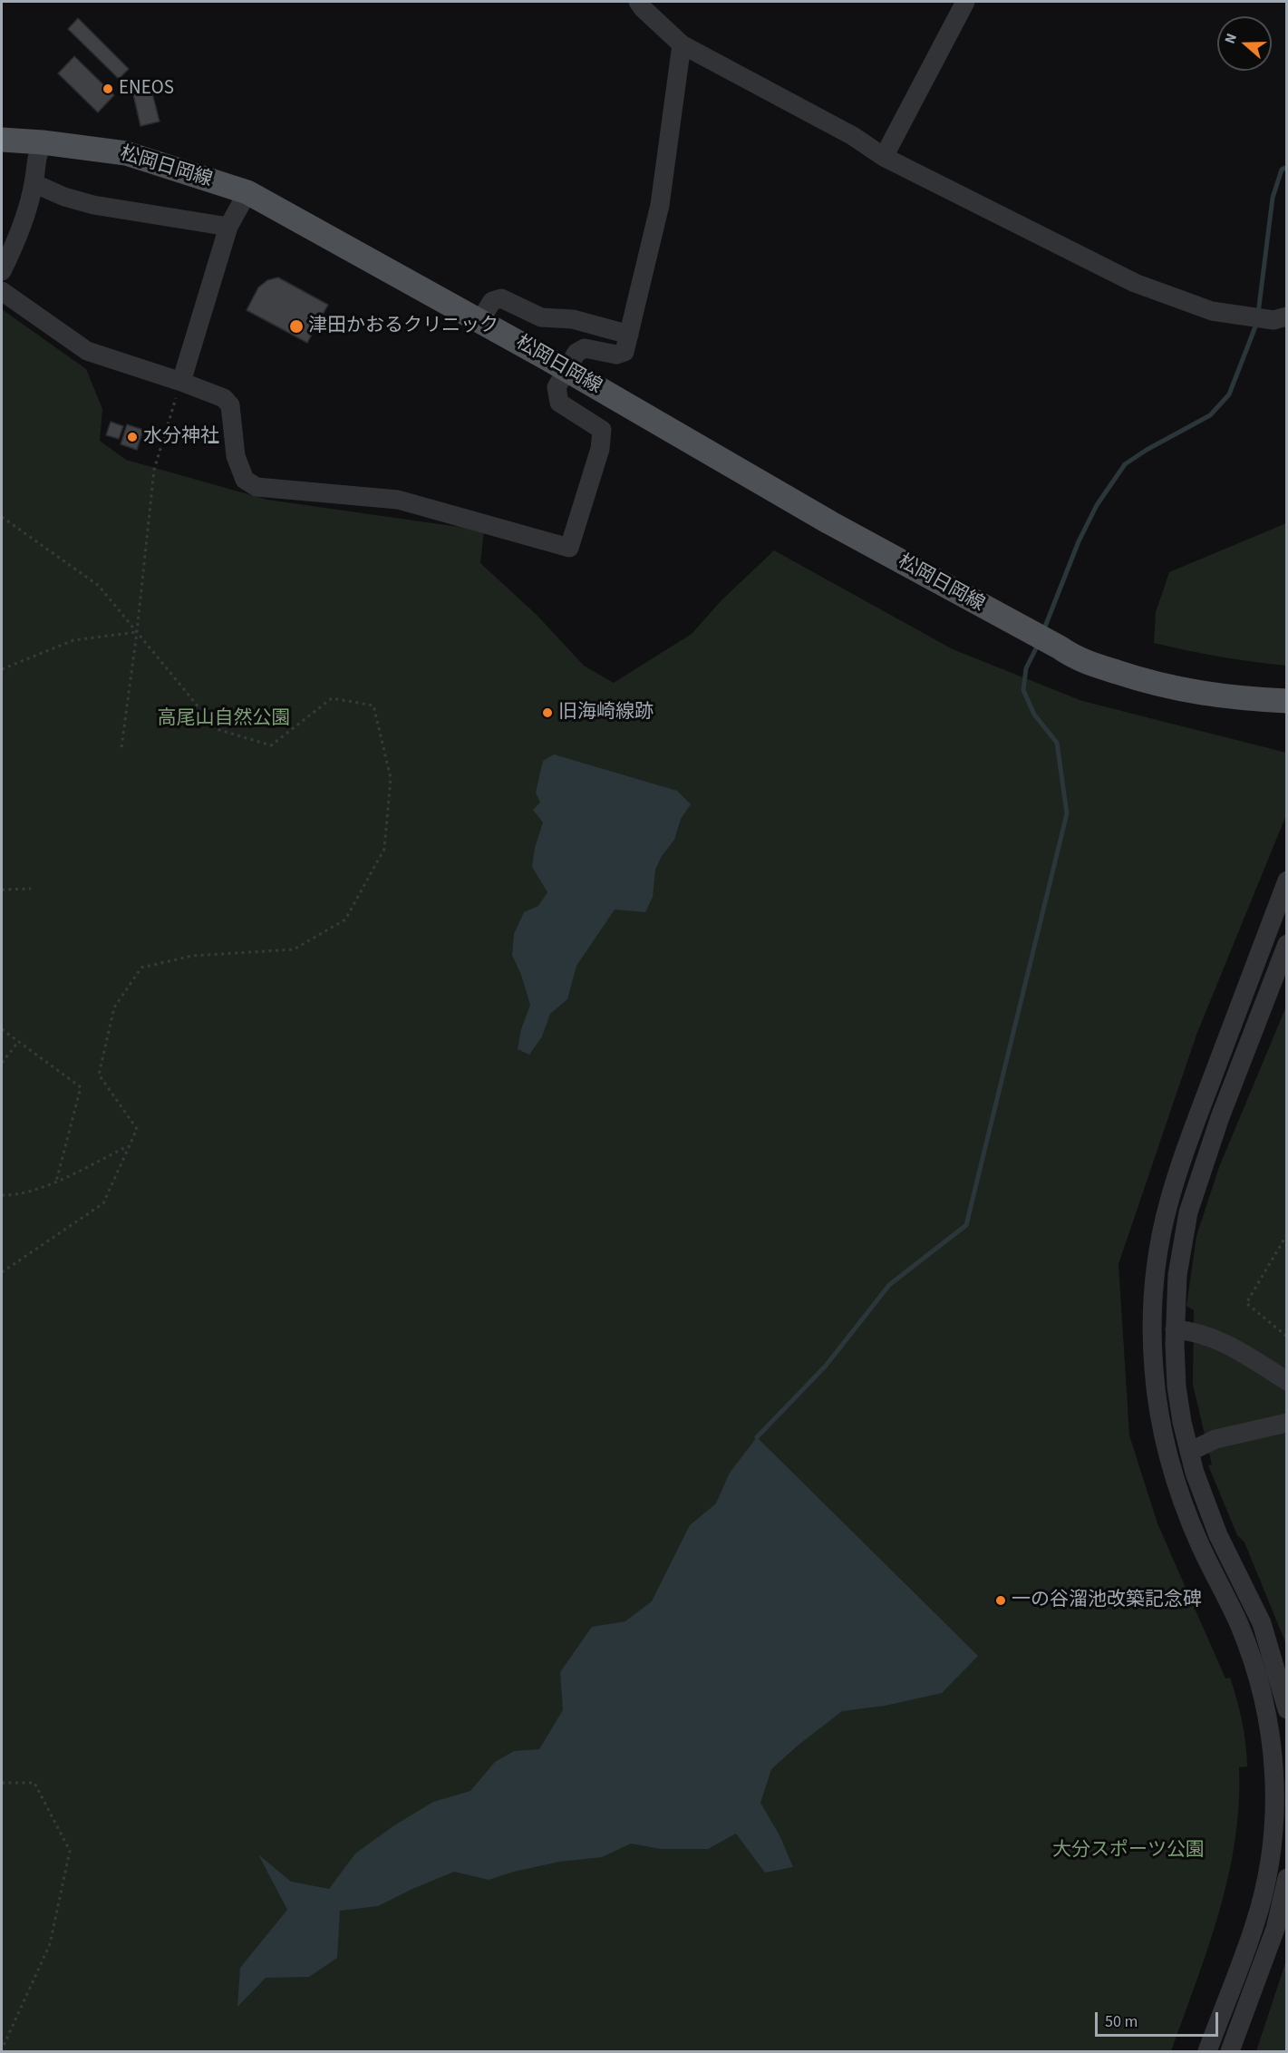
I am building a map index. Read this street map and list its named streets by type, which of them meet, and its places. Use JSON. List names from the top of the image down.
{
  "streets": {
    "main road": ["松岡日岡線"]
  },
  "parks": ["高尾山自然公園", "大分スポーツ公園"],
  "places": [
    "ENEOS",
    "津田かおるクリニック",
    "水分神社",
    "旧海崎線跡",
    "一の谷溜池改築記念碑"
  ],
  "scale_bar": "50 m",
  "north": "left"
}
